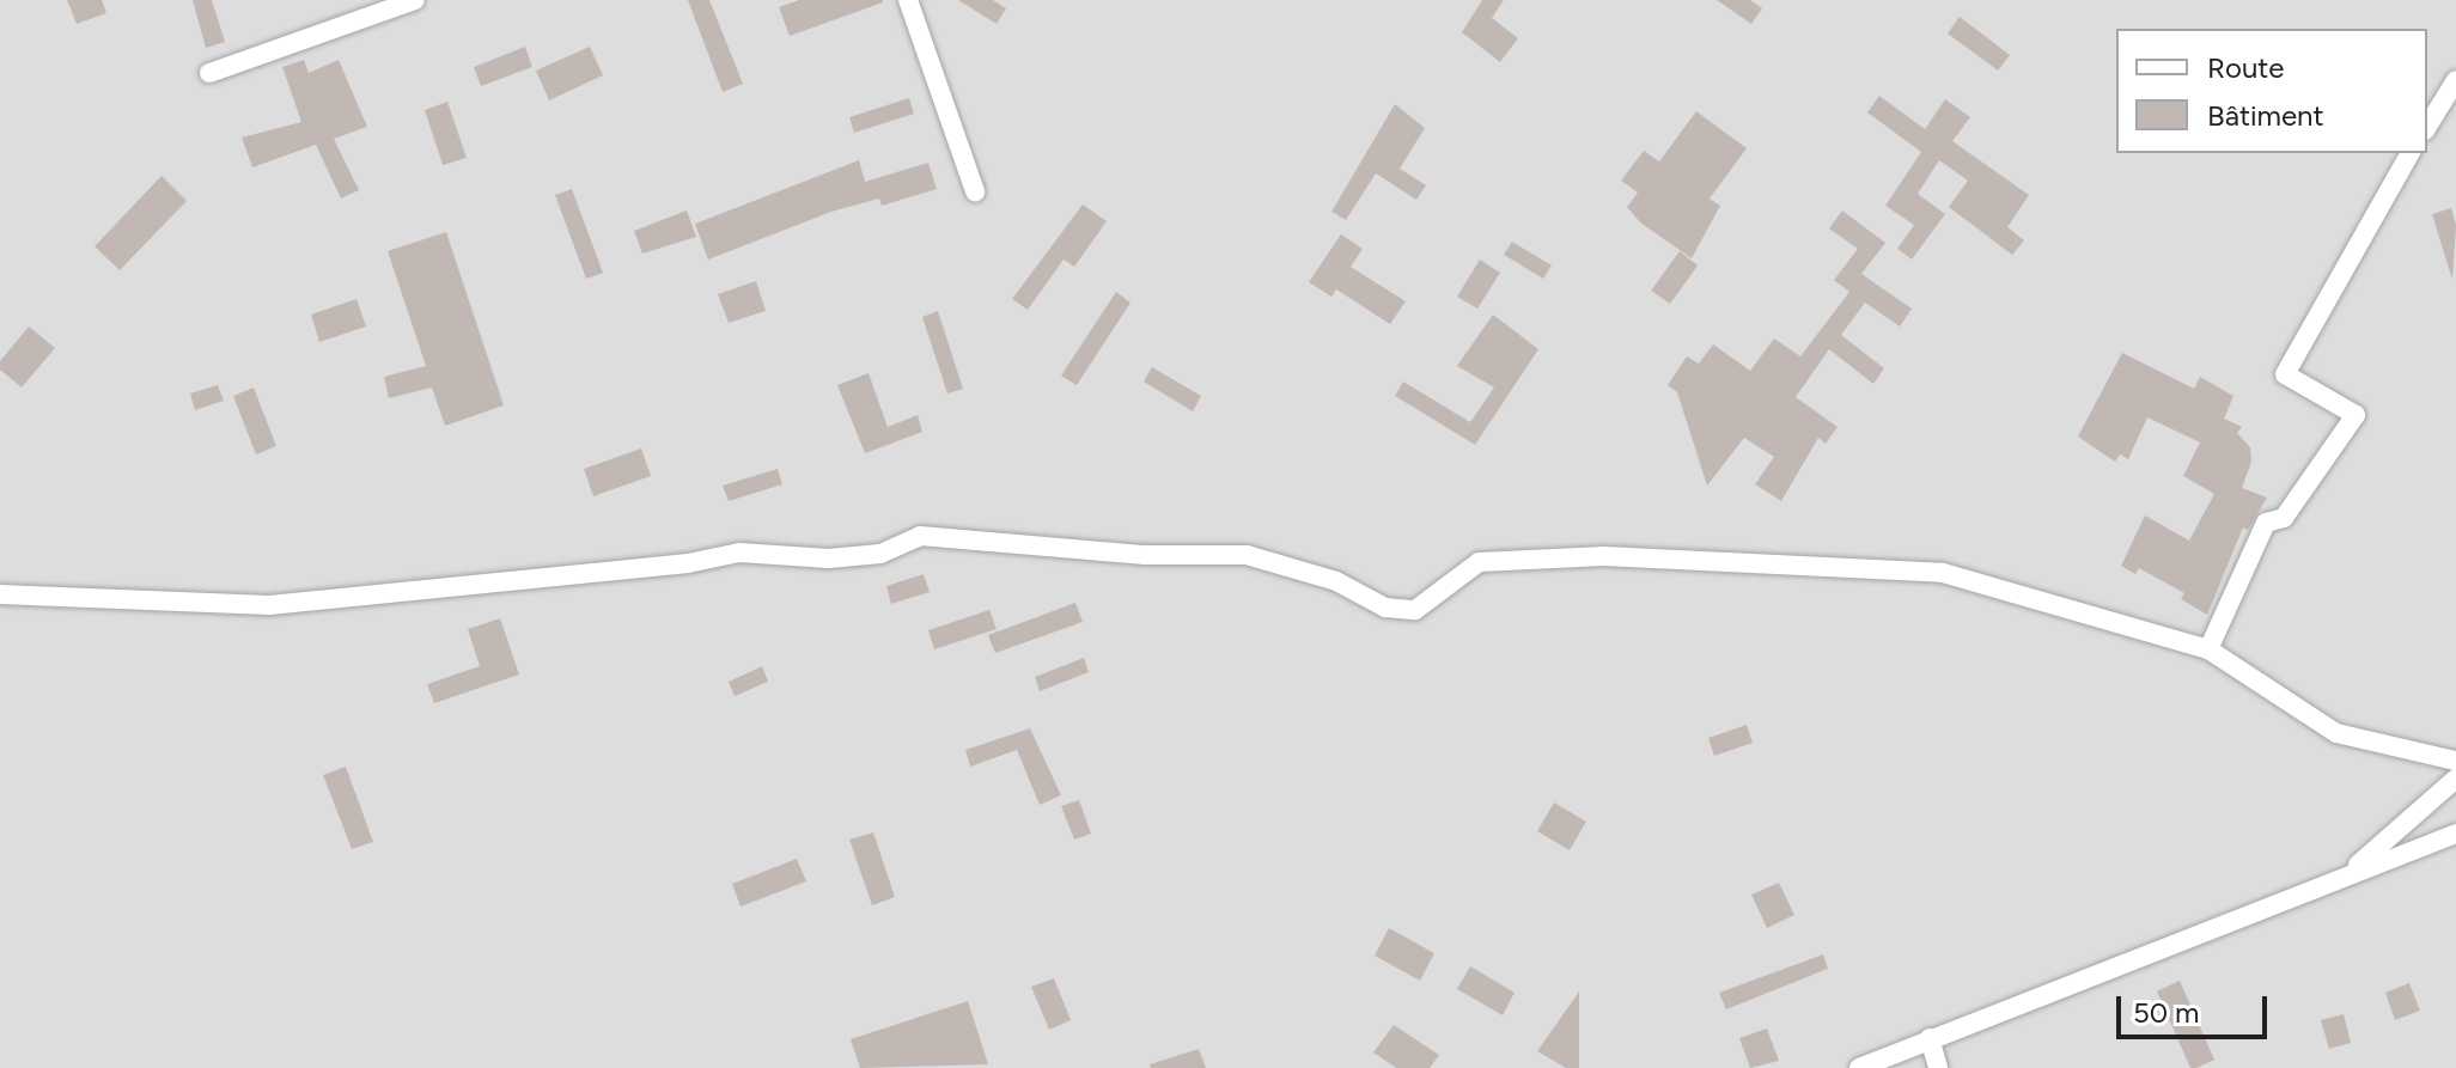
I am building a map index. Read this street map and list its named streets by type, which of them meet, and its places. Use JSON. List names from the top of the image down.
{
  "legend": ["Route", "Bâtiment"],
  "scale_bar": "50 m"
}
